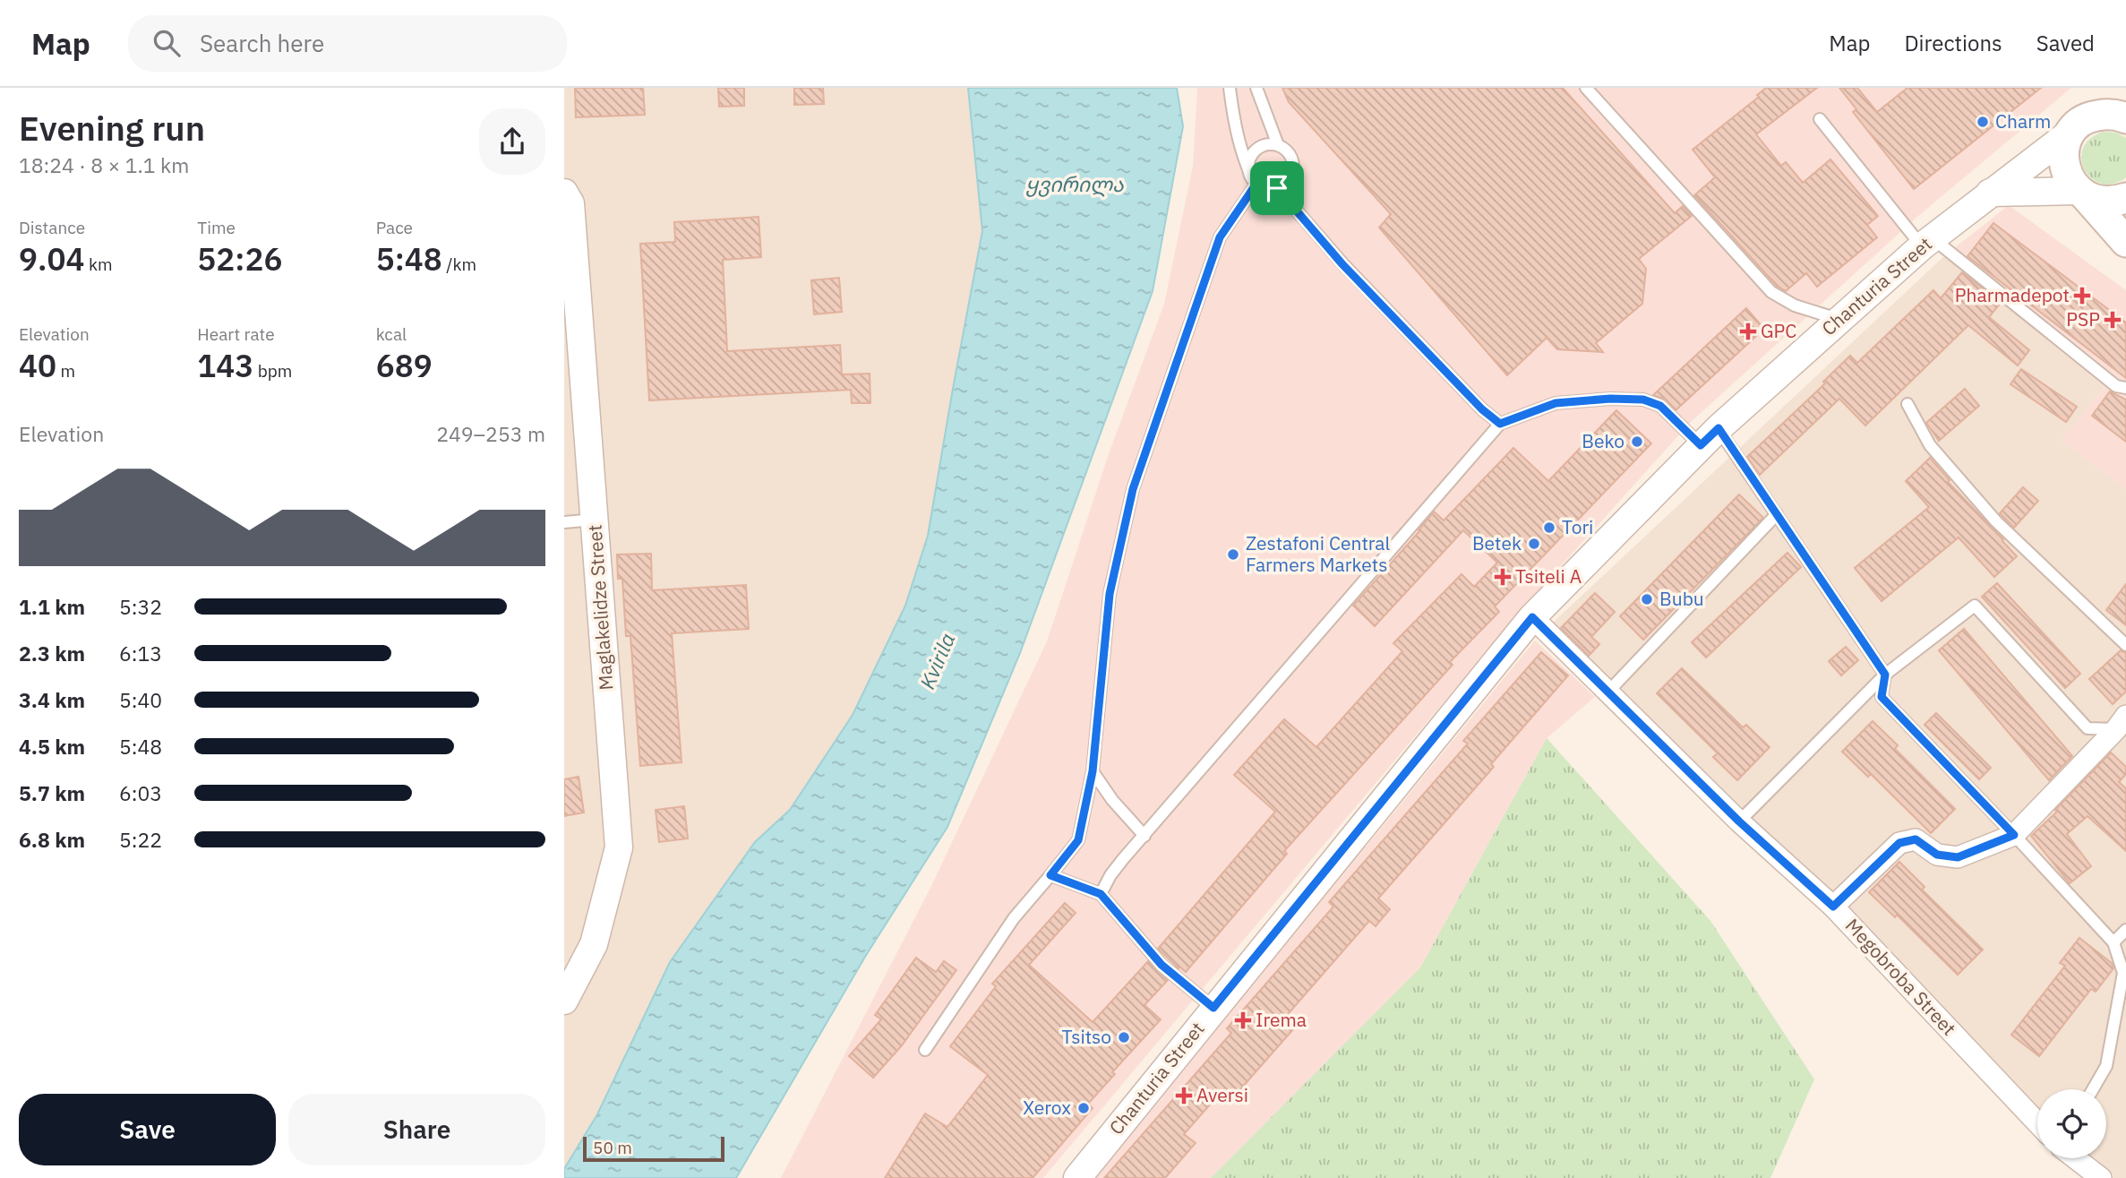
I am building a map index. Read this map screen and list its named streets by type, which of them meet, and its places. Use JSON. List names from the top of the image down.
{
  "streets": {
    "street": ["Chanturia Street", "Maglakelidze Street", "Megobroba Street"]
  },
  "crossings": [
    ["Chanturia Street", "Megobroba Street"]
  ],
  "water": ["ყვირილა", "Kvirila"],
  "places": {
    "other": [
      "Charm",
      "Beko",
      "Tori",
      "Betek",
      "Zestafoni Central Farmers Markets",
      "Bubu",
      "Tsitso",
      "Xerox"
    ],
    "health": [
      "Pharmadepot",
      "PSP",
      "GPC",
      "Tsiteli A",
      "Irema",
      "Aversi"
    ]
  },
  "scale_bar": "50 m",
  "page": {
    "header": "Map",
    "search": "Search here",
    "nav": ["Map", "Directions", "Saved"],
    "heading": ["Evening run", "18:24 · 8 × 1.1 km"],
    "stats": [
      ["Distance", "9.04 km"],
      ["Time", "52:26"],
      ["Pace", "5:48 /km"],
      ["Elevation", "40 m"],
      ["Heart rate", "143 bpm"],
      ["kcal", "689"]
    ],
    "chart": ["Elevation", "249–253 m"],
    "list": [
      {
        "name": "1.1 km",
        "note": "5:32"
      },
      {
        "name": "2.3 km",
        "note": "6:13"
      },
      {
        "name": "3.4 km",
        "note": "5:40"
      },
      {
        "name": "4.5 km",
        "note": "5:48"
      },
      {
        "name": "5.7 km",
        "note": "6:03"
      },
      {
        "name": "6.8 km",
        "note": "5:22"
      }
    ],
    "buttons": ["Save", "Share"],
    "scale": "50 m"
  }
}
